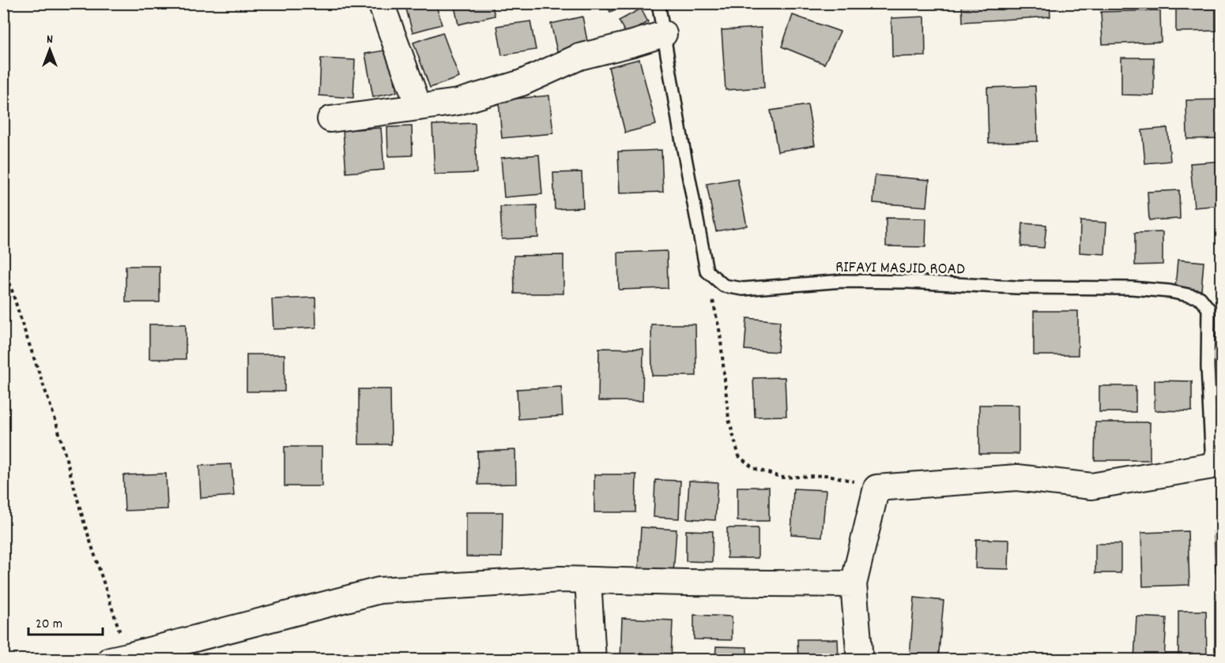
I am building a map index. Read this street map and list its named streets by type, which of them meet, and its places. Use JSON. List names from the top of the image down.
{
  "streets": {
    "lane": ["RIFAYI MASJID ROAD"]
  },
  "scale_bar": "20 m",
  "north": "top"
}
